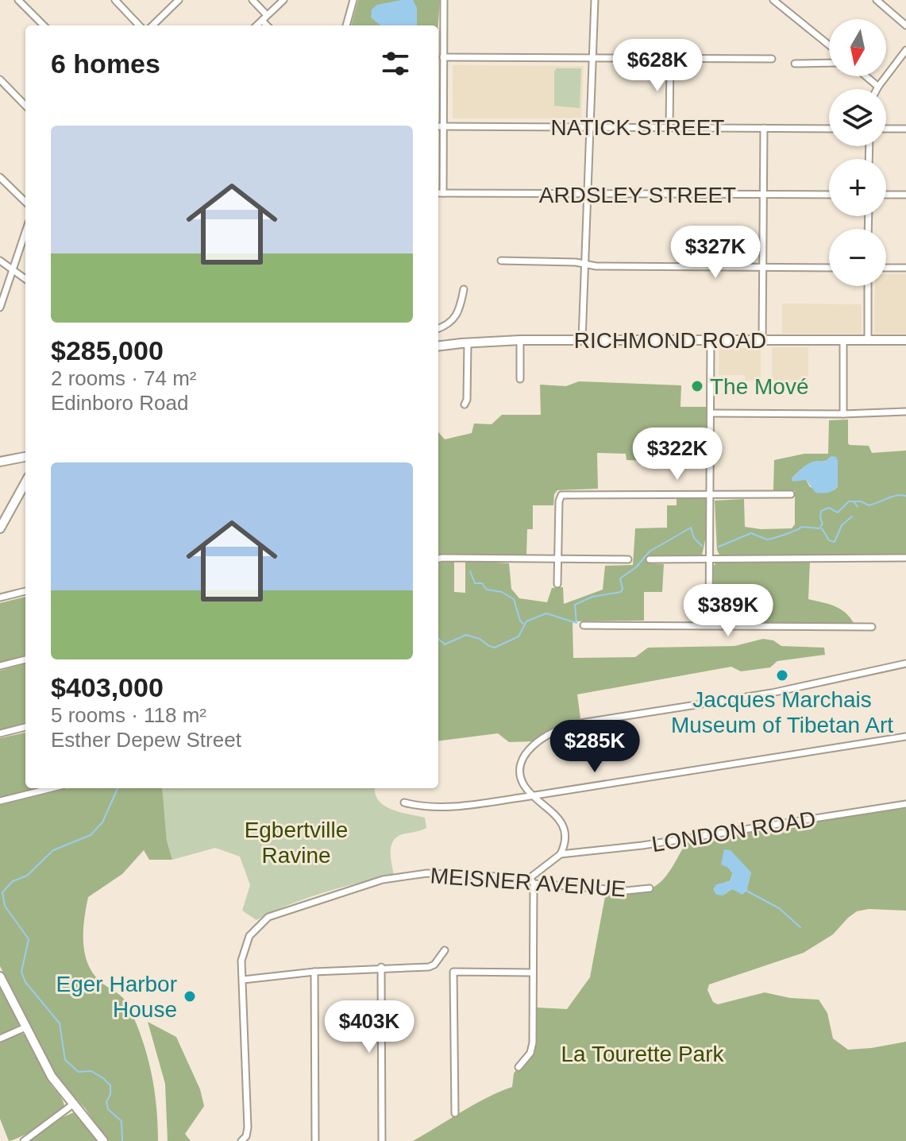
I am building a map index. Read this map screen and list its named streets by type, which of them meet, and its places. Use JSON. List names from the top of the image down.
{
  "streets": {
    "street": [
      "NATICK STREET",
      "ARDSLEY STREET",
      "RICHMOND ROAD",
      "LONDON ROAD",
      "MEISNER AVENUE"
    ]
  },
  "parks": ["Egbertville Ravine", "La Tourette Park"],
  "places": ["The Mové", "Jacques Marchais Museum of Tibetan Art", "Eger Harbor House"],
  "north": "bottom",
  "page": {
    "map_buttons": ["+", "−"],
    "heading": "6 homes",
    "price": [
      "$628K",
      "$327K",
      "$322K",
      "$389K",
      "$285K",
      "$403K"
    ],
    "list": [
      {
        "name": "$285,000",
        "note": "2 rooms · 74 m² · Edinboro Road"
      },
      {
        "name": "$403,000",
        "note": "5 rooms · 118 m² · Esther Depew Street"
      }
    ]
  }
}
